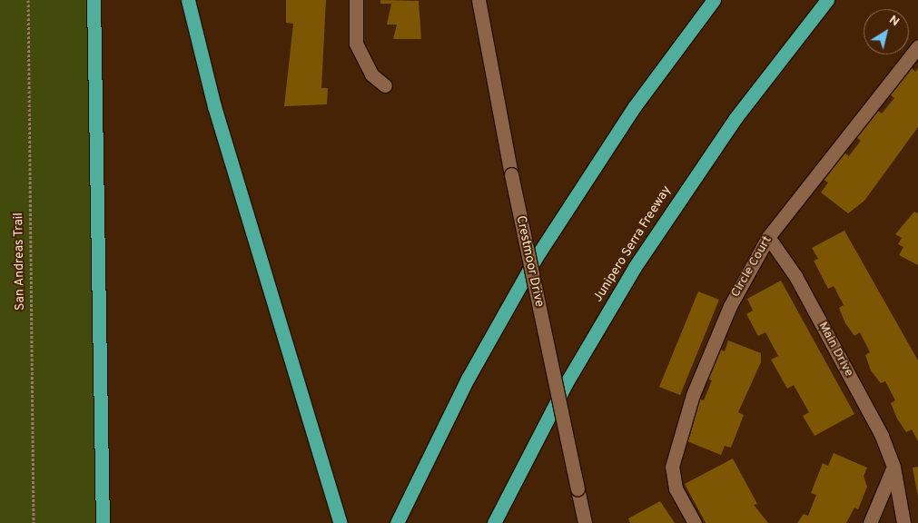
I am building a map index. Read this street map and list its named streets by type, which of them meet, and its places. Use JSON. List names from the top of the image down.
{
  "streets": {
    "highway": ["Junipero Serra Freeway"],
    "street": ["Crestmoor Drive", "Circle Court", "Main Drive"],
    "path": ["San Andreas Trail"]
  },
  "crossings": [
    ["Circle Court", "Main Drive"]
  ],
  "north": "top right"
}
